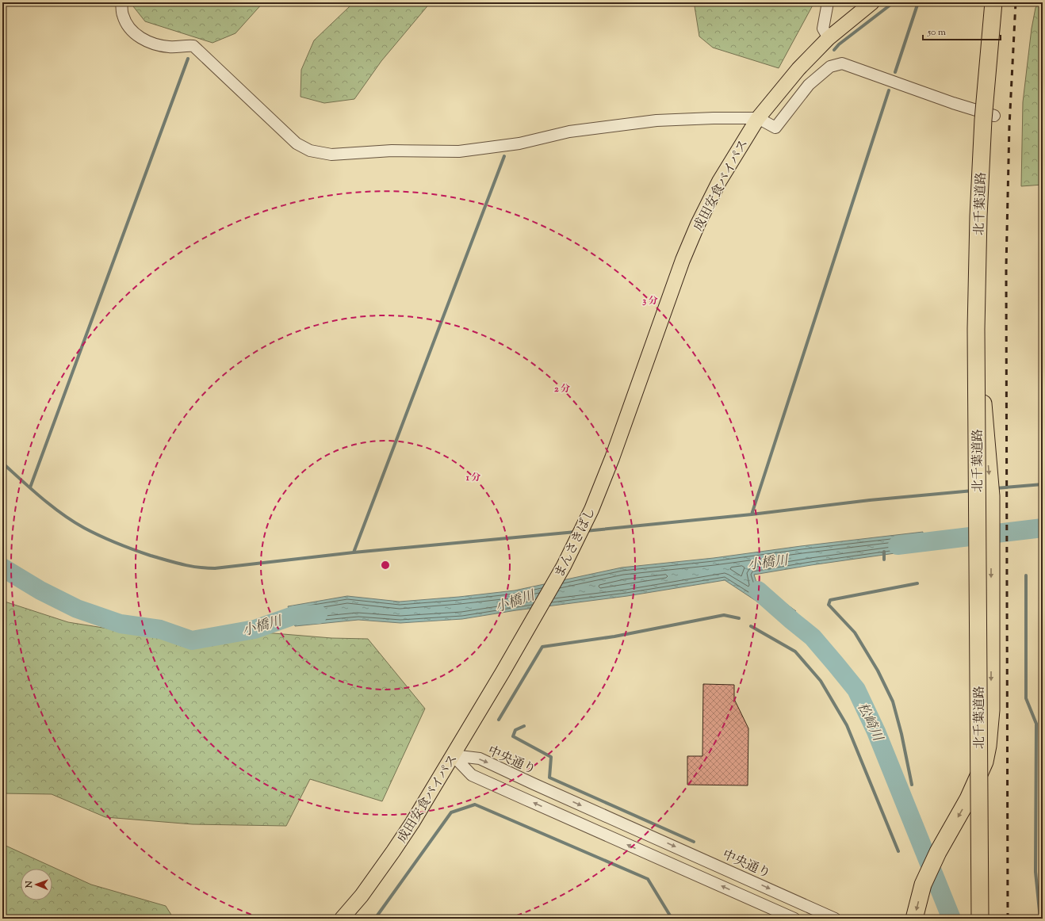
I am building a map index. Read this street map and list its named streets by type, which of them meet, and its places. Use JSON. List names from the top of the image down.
{
  "streets": {
    "highway": ["北千葉道路"],
    "main road": ["成田安食バイパス", "まんさきばし"],
    "street": ["中央通り"]
  },
  "crossings": [
    ["成田安食バイパス", "まんさきばし"],
    ["成田安食バイパス", "中央通り"]
  ],
  "water": ["小橋川", "松崎川"],
  "scale_bar": "50 m",
  "north": "left",
  "rings": ["3 分", "2 分", "1 分"]
}
